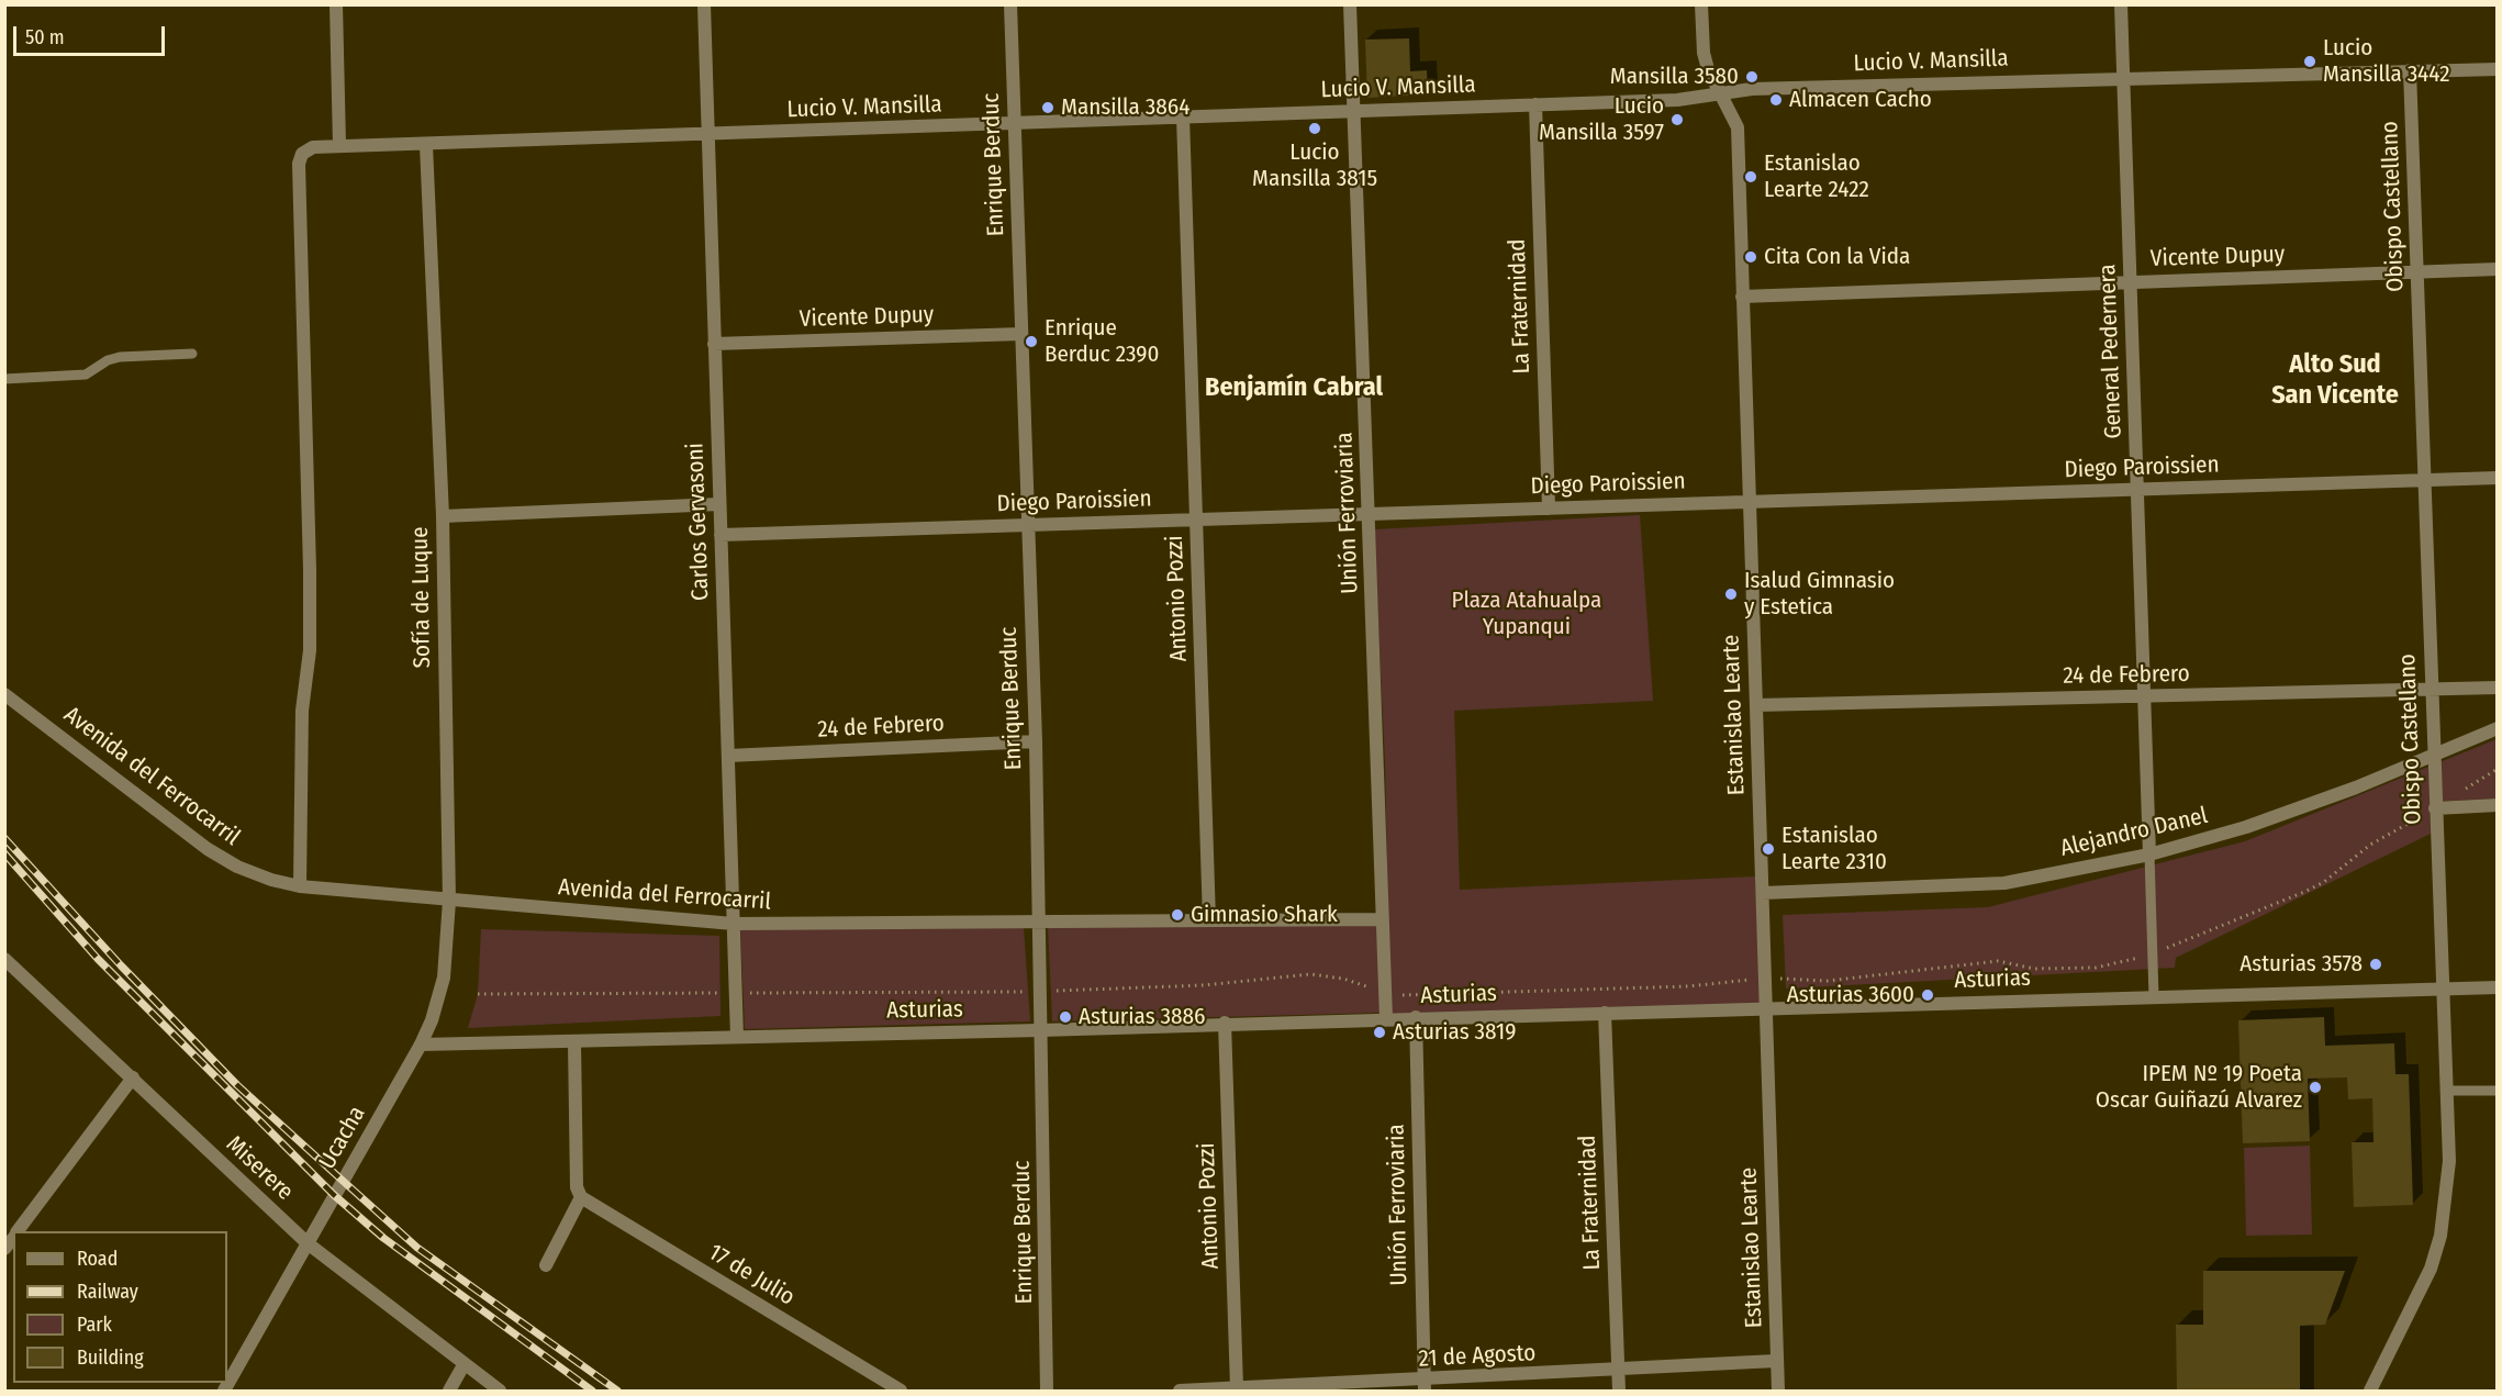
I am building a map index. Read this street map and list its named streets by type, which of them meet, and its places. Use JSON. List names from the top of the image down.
{
  "streets": {
    "street": [
      "Lucio V. Mansilla",
      "Enrique Berduc",
      "Obispo Castellano",
      "Vicente Dupuy",
      "La Fraternidad",
      "General Pedernera",
      "Diego Paroissien",
      "Unión Ferroviaria",
      "Carlos Gervasoni",
      "Sofía de Luque",
      "Antonio Pozzi",
      "24 de Febrero",
      "Estanislao Learte",
      "Avenida del Ferrocarril",
      "Alejandro Danel",
      "Asturias",
      "Ucacha",
      "Miserere",
      "17 de Julio",
      "21 de Agosto"
    ]
  },
  "crossings": [
    ["Lucio V. Mansilla", "Enrique Berduc"],
    ["Lucio V. Mansilla", "Obispo Castellano"],
    ["Lucio V. Mansilla", "La Fraternidad"],
    ["Lucio V. Mansilla", "General Pedernera"],
    ["Lucio V. Mansilla", "Unión Ferroviaria"],
    ["Lucio V. Mansilla", "Carlos Gervasoni"],
    ["Lucio V. Mansilla", "Sofía de Luque"],
    ["Lucio V. Mansilla", "Antonio Pozzi"],
    ["Lucio V. Mansilla", "Estanislao Learte"],
    ["Lucio V. Mansilla", "Avenida del Ferrocarril"],
    ["Enrique Berduc", "Vicente Dupuy"],
    ["Enrique Berduc", "Diego Paroissien"],
    ["Enrique Berduc", "24 de Febrero"],
    ["Enrique Berduc", "Avenida del Ferrocarril"],
    ["Enrique Berduc", "Asturias"],
    ["Obispo Castellano", "Vicente Dupuy"],
    ["Obispo Castellano", "Diego Paroissien"],
    ["Obispo Castellano", "24 de Febrero"],
    ["Obispo Castellano", "Alejandro Danel"],
    ["Obispo Castellano", "Asturias"],
    ["Vicente Dupuy", "General Pedernera"],
    ["Vicente Dupuy", "Carlos Gervasoni"],
    ["Vicente Dupuy", "Estanislao Learte"],
    ["La Fraternidad", "Diego Paroissien"],
    ["La Fraternidad", "Asturias"],
    ["La Fraternidad", "21 de Agosto"],
    ["General Pedernera", "Diego Paroissien"],
    ["General Pedernera", "24 de Febrero"],
    ["General Pedernera", "Alejandro Danel"],
    ["Diego Paroissien", "Unión Ferroviaria"],
    ["Diego Paroissien", "Carlos Gervasoni"],
    ["Diego Paroissien", "Antonio Pozzi"],
    ["Diego Paroissien", "Estanislao Learte"],
    ["Unión Ferroviaria", "Avenida del Ferrocarril"],
    ["Unión Ferroviaria", "Asturias"],
    ["Unión Ferroviaria", "21 de Agosto"],
    ["Carlos Gervasoni", "24 de Febrero"],
    ["Carlos Gervasoni", "Avenida del Ferrocarril"],
    ["Carlos Gervasoni", "Asturias"],
    ["Sofía de Luque", "Avenida del Ferrocarril"],
    ["Sofía de Luque", "Asturias"],
    ["Sofía de Luque", "Ucacha"],
    ["Antonio Pozzi", "Avenida del Ferrocarril"],
    ["Antonio Pozzi", "Asturias"],
    ["Antonio Pozzi", "21 de Agosto"],
    ["24 de Febrero", "Estanislao Learte"],
    ["Estanislao Learte", "Alejandro Danel"],
    ["Estanislao Learte", "Asturias"],
    ["Estanislao Learte", "21 de Agosto"],
    ["Asturias", "Ucacha"],
    ["Ucacha", "Miserere"]
  ],
  "districts": ["Alto Sud San Vicente", "Benjamín Cabral"],
  "parks": ["Plaza Atahualpa Yupanqui"],
  "places": [
    "Lucio Mansilla 3442",
    "Mansilla 3580",
    "Almacen Cacho",
    "Mansilla 3864",
    "Lucio Mansilla 3597",
    "Lucio Mansilla 3815",
    "Estanislao Learte 2422",
    "Cita Con la Vida",
    "Enrique Berduc 2390",
    "Isalud Gimnasio y Estetica",
    "Estanislao Learte 2310",
    "Gimnasio Shark",
    "Asturias 3578",
    "Asturias 3600",
    "Asturias 3886",
    "Asturias 3819",
    "IPEM Nº 19 Poeta Oscar Guiñazú Alvarez"
  ],
  "legend": [
    "Road",
    "Railway",
    "Park",
    "Building"
  ],
  "scale_bar": "50 m"
}
